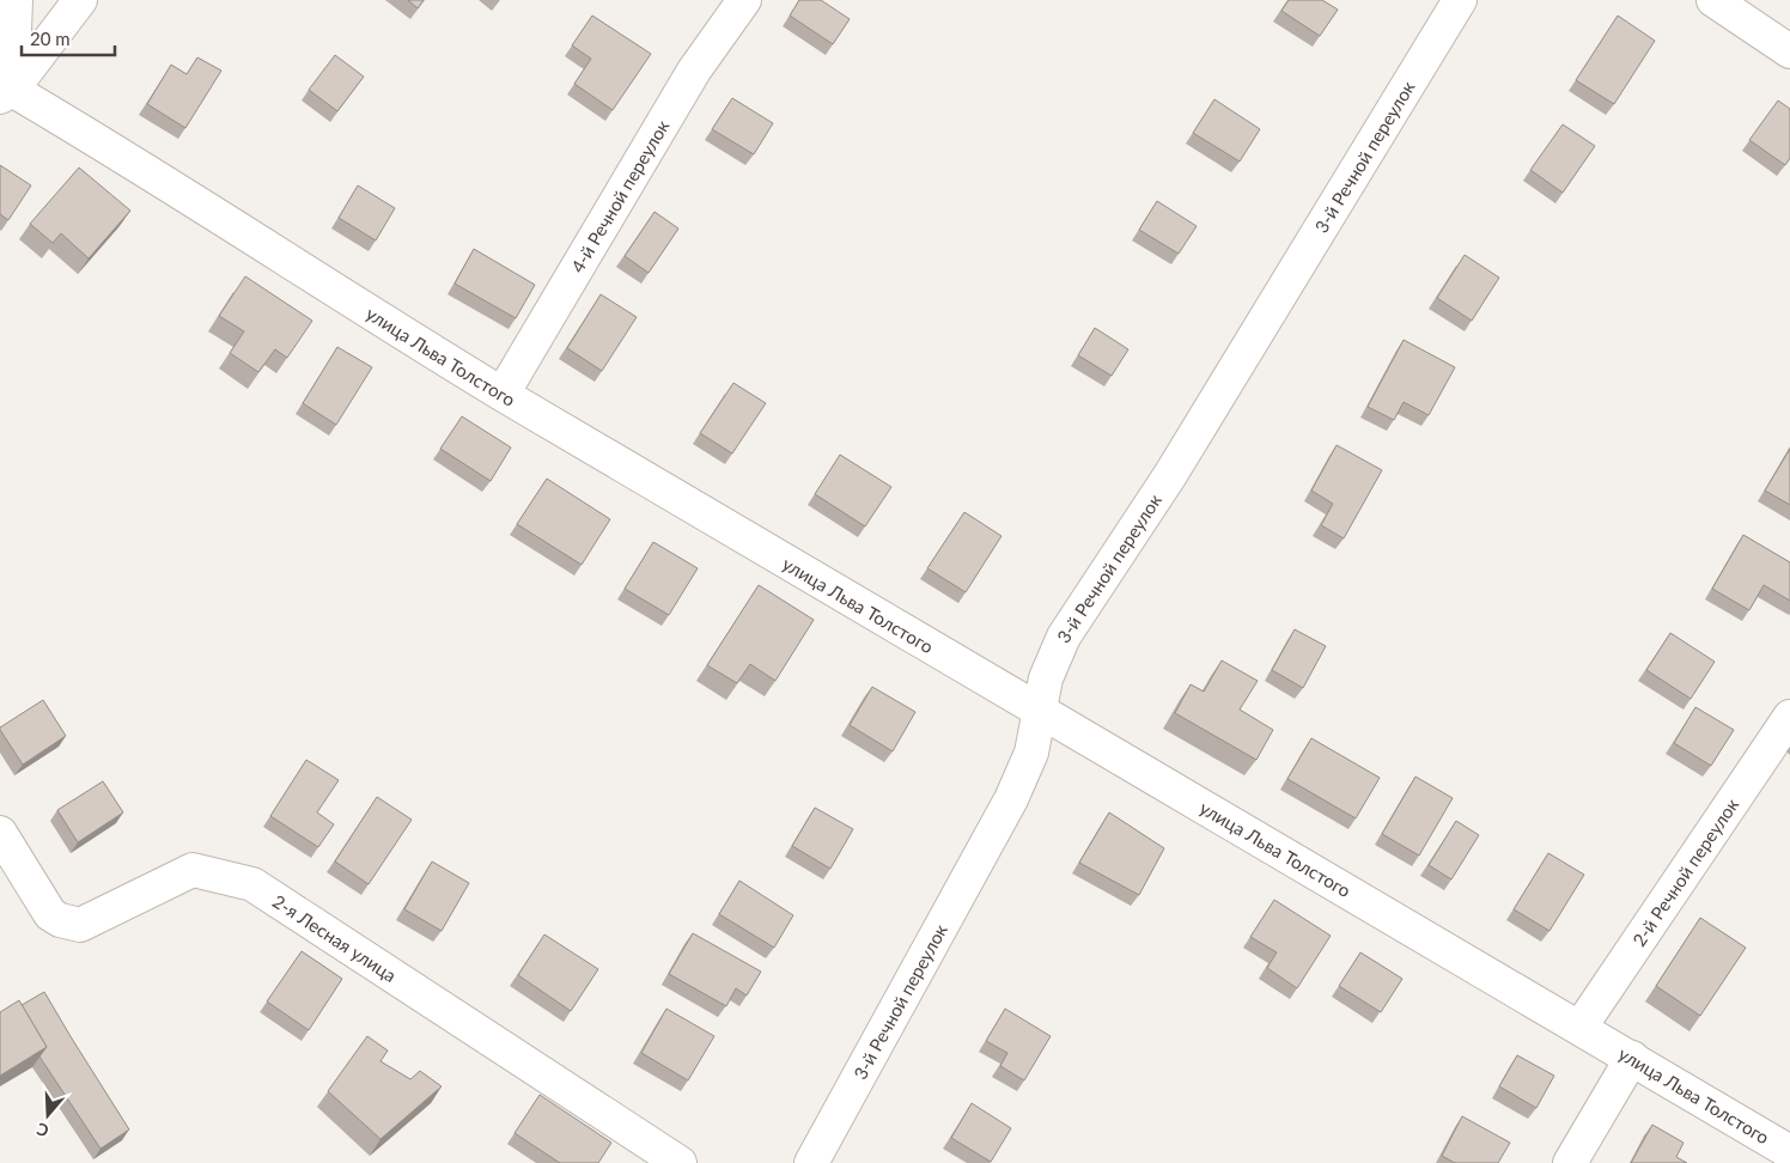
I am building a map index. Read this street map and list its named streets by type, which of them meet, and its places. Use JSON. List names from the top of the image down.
{
  "streets": {
    "street": [
      "3-й Речной переулок",
      "4-й Речной переулок",
      "улица Льва Толстого",
      "2-й Речной переулок",
      "2-я Лесная улица"
    ]
  },
  "crossings": [
    ["3-й Речной переулок", "улица Льва Толстого"],
    ["4-й Речной переулок", "улица Льва Толстого"],
    ["улица Льва Толстого", "2-й Речной переулок"]
  ],
  "scale_bar": "20 m",
  "north": "bottom"
}
